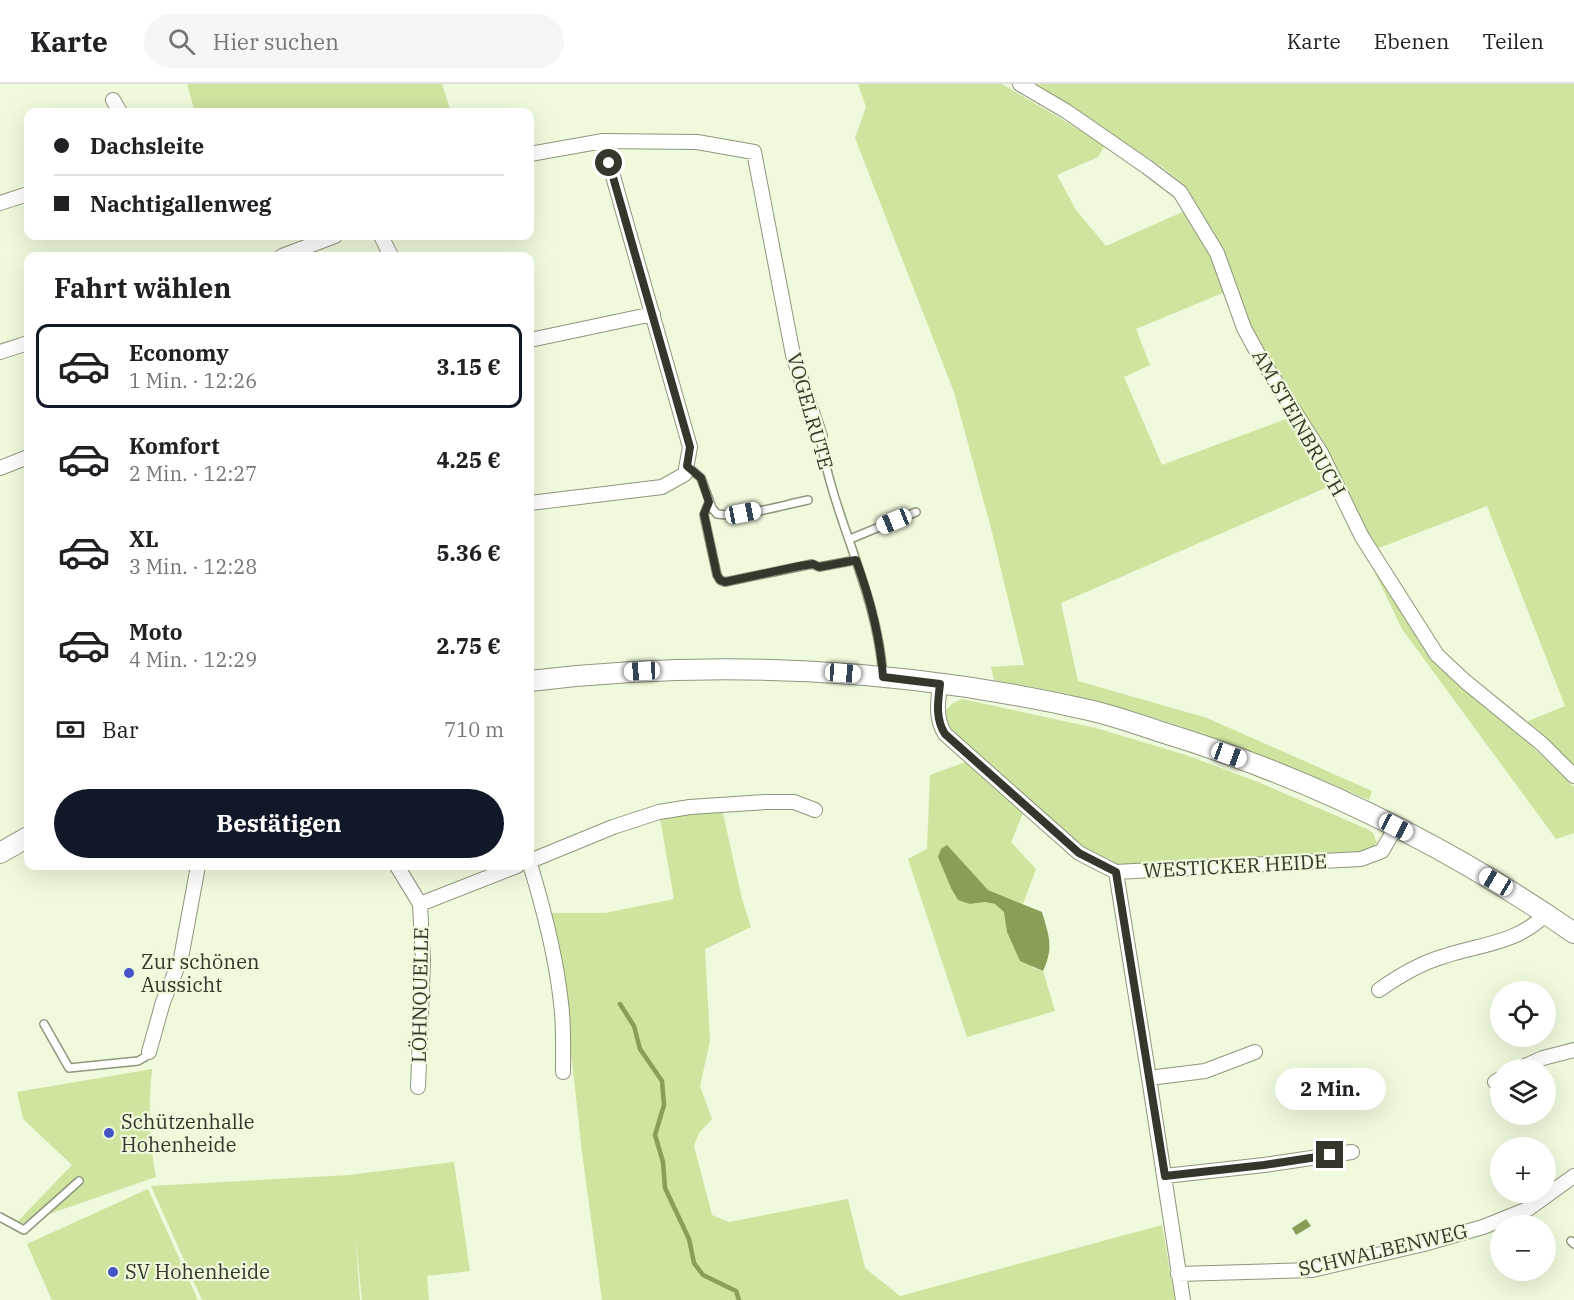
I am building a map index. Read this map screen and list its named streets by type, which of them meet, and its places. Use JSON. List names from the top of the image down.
{
  "streets": {
    "street": [
      "VOGELRUTE",
      "AM STEINBRUCH",
      "WESTICKER HEIDE",
      "LÖHNQUELLE",
      "SCHWALBENWEG"
    ]
  },
  "places": ["Zur schönen Aussicht", "Schützenhalle Hohenheide", "SV Hohenheide"],
  "page": {
    "header": "Karte",
    "search": "Hier suchen",
    "nav": ["Karte", "Ebenen", "Teilen"],
    "banner": ["Dachsleite", "Nachtigallenweg"],
    "heading": "Fahrt wählen",
    "list": [
      {
        "name": "Economy",
        "note": "1 Min. · 12:26",
        "value": "3.15 €"
      },
      {
        "name": "Komfort",
        "note": "2 Min. · 12:27",
        "value": "4.25 €"
      },
      {
        "name": "XL",
        "note": "3 Min. · 12:28",
        "value": "5.36 €"
      },
      {
        "name": "Moto",
        "note": "4 Min. · 12:29",
        "value": "2.75 €"
      }
    ],
    "pay": ["Bar", "710 m"],
    "buttons": "Bestätigen",
    "map_buttons": ["+", "−"],
    "bubble": "2 Min."
  }
}
